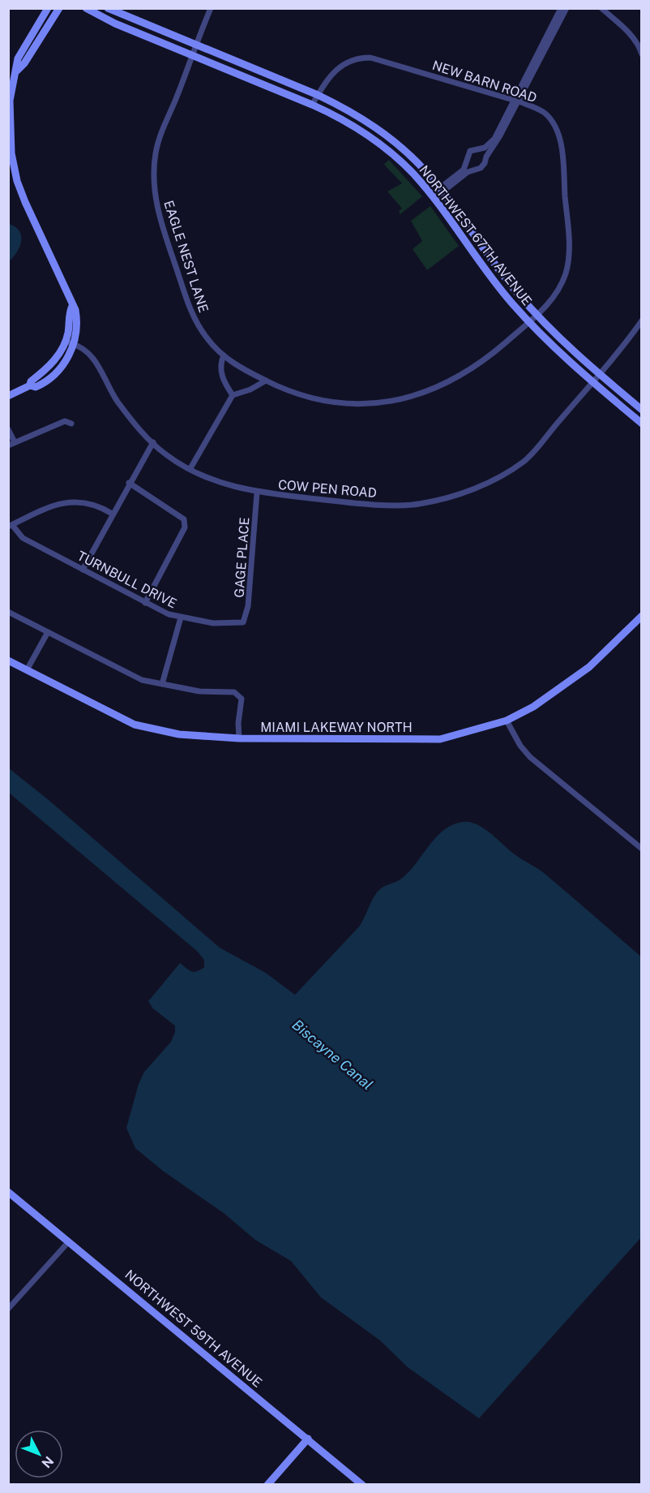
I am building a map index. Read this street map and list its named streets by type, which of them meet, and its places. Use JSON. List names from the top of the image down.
{
  "streets": {
    "main road": ["NORTHWEST 67TH AVENUE", "MIAMI LAKEWAY NORTH", "NORTHWEST 59TH AVENUE"],
    "street": [
      "NEW BARN ROAD",
      "EAGLE NEST LANE",
      "COW PEN ROAD",
      "GAGE PLACE",
      "TURNBULL DRIVE"
    ]
  },
  "crossings": [
    ["NEW BARN ROAD", "NORTHWEST 67TH AVENUE"],
    ["NEW BARN ROAD", "EAGLE NEST LANE"],
    ["NORTHWEST 67TH AVENUE", "EAGLE NEST LANE"],
    ["NORTHWEST 67TH AVENUE", "COW PEN ROAD"],
    ["COW PEN ROAD", "GAGE PLACE"],
    ["GAGE PLACE", "TURNBULL DRIVE"]
  ],
  "water": ["Biscayne Canal"],
  "north": "bottom right"
}
